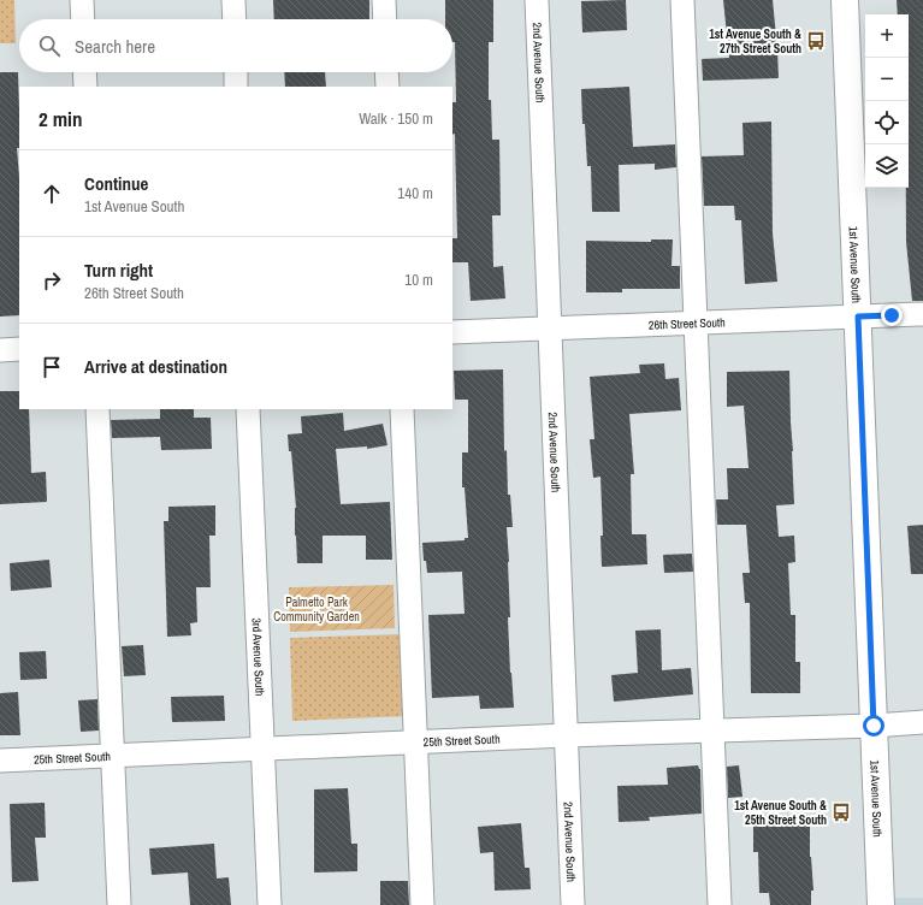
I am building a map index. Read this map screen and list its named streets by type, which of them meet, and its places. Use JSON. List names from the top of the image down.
{
  "streets": {
    "main road": ["1st Avenue South"],
    "street": [
      "2nd Avenue South",
      "26th Street South",
      "3rd Avenue South",
      "25th Street South"
    ]
  },
  "crossings": [
    ["2nd Avenue South", "26th Street South"],
    ["2nd Avenue South", "25th Street South"],
    ["1st Avenue South", "26th Street South"],
    ["1st Avenue South", "25th Street South"],
    ["3rd Avenue South", "25th Street South"]
  ],
  "parks": ["Palmetto Park Community Garden"],
  "places": {
    "bus stop": ["1st Avenue South & 27th Street South", "1st Avenue South & 25th Street South"]
  },
  "page": {
    "map_buttons": ["+", "−"],
    "search": "Search here",
    "heading": ["2 min", "Walk · 150 m"],
    "list": [
      ["Continue", "1st Avenue South", "140 m"],
      ["Turn right", "26th Street South", "10 m"],
      "Arrive at destination"
    ]
  }
}
